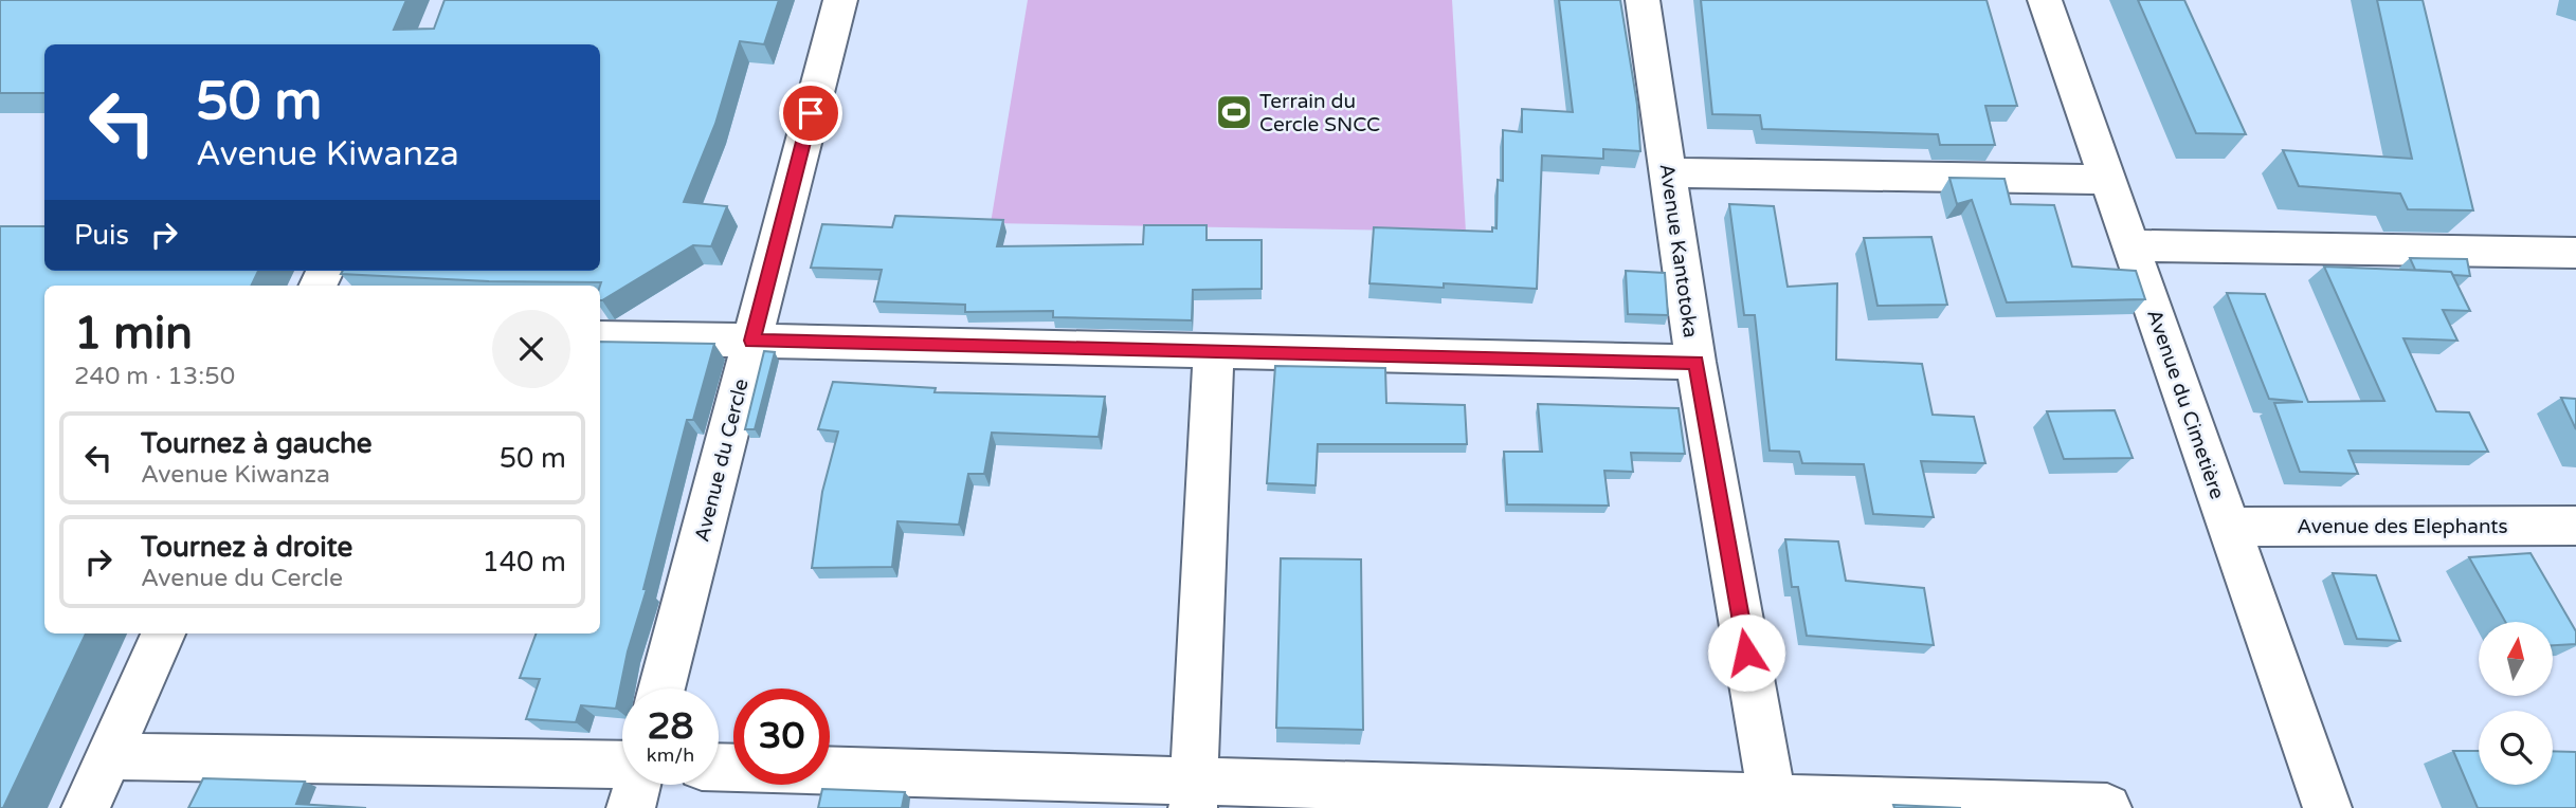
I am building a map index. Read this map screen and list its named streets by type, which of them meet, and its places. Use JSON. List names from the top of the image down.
{
  "streets": {
    "street": [
      "Avenue Kantotoka",
      "Avenue du Cimetière",
      "Avenue du Cercle",
      "Avenue des Elephants"
    ]
  },
  "crossings": [
    ["Avenue du Cimetière", "Avenue des Elephants"]
  ],
  "places": {
    "sports": ["Terrain du Cercle SNCC"]
  },
  "north": "top",
  "page": {
    "turn": ["50 m", "Avenue Kiwanza"],
    "then": "Puis",
    "heading": ["1 min", "240 m · 13:50"],
    "list": [
      {
        "name": "Tournez à gauche",
        "note": "Avenue Kiwanza",
        "value": "50 m"
      },
      {
        "name": "Tournez à droite",
        "note": "Avenue du Cercle",
        "value": "140 m"
      }
    ],
    "speed": "28 km/h",
    "limit": "30"
  }
}
